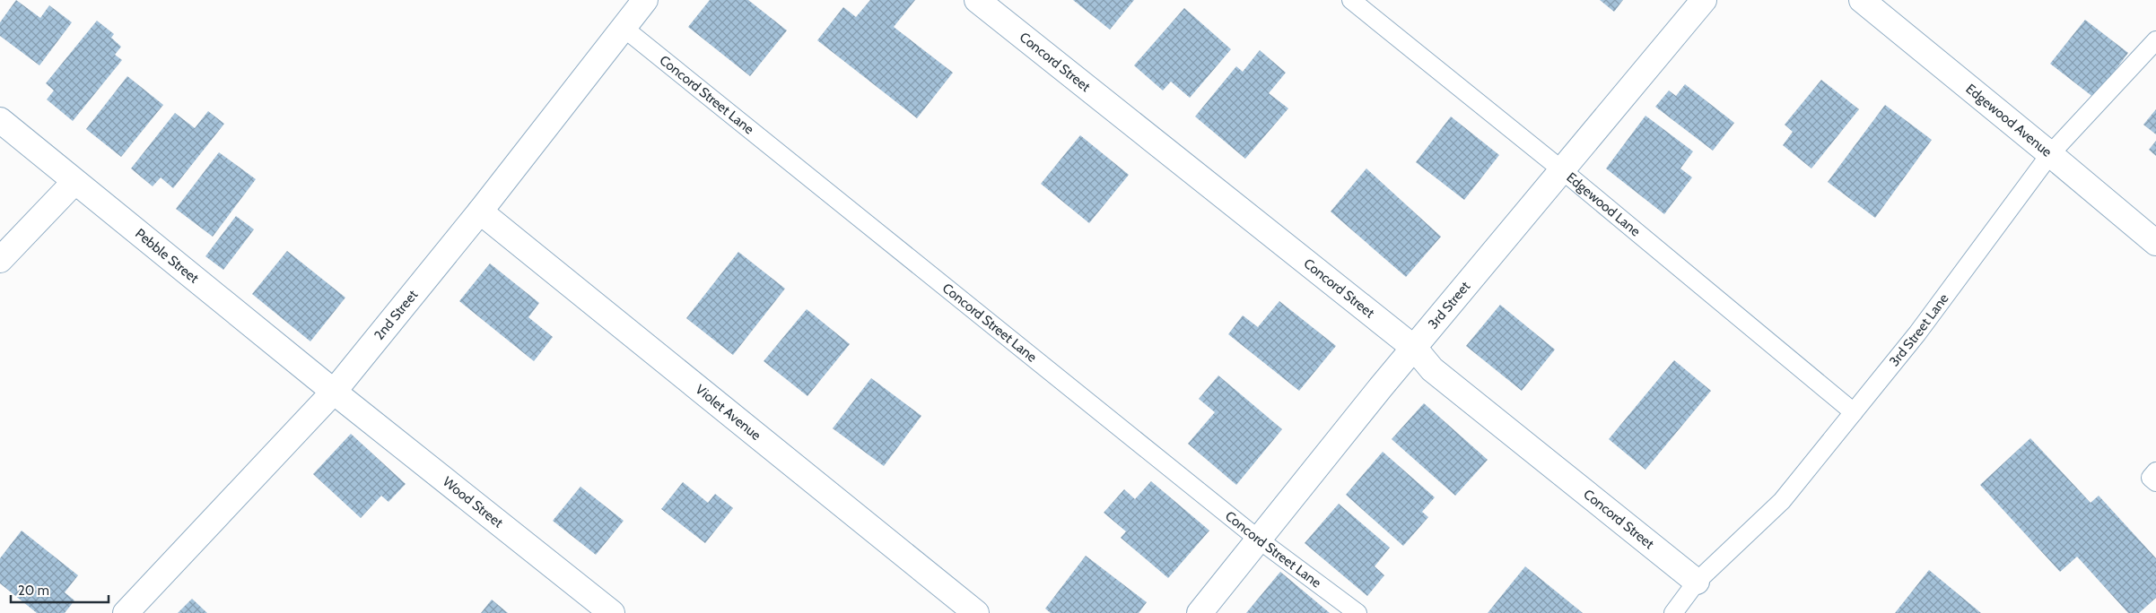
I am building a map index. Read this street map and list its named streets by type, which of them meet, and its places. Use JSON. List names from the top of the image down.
{
  "streets": {
    "street": [
      "Concord Street",
      "Edgewood Avenue",
      "Pebble Street",
      "3rd Street",
      "2nd Street",
      "Violet Avenue",
      "Wood Street"
    ],
    "lane": ["Concord Street Lane", "Edgewood Lane", "3rd Street Lane"]
  },
  "crossings": [
    ["Concord Street", "3rd Street"],
    ["Concord Street", "3rd Street Lane"],
    ["Concord Street Lane", "3rd Street"],
    ["Concord Street Lane", "2nd Street"],
    ["Edgewood Avenue", "3rd Street Lane"],
    ["Edgewood Lane", "3rd Street"],
    ["Edgewood Lane", "3rd Street Lane"],
    ["Pebble Street", "2nd Street"],
    ["Pebble Street", "Wood Street"],
    ["2nd Street", "Violet Avenue"],
    ["2nd Street", "Wood Street"]
  ],
  "scale_bar": "20 m"
}
